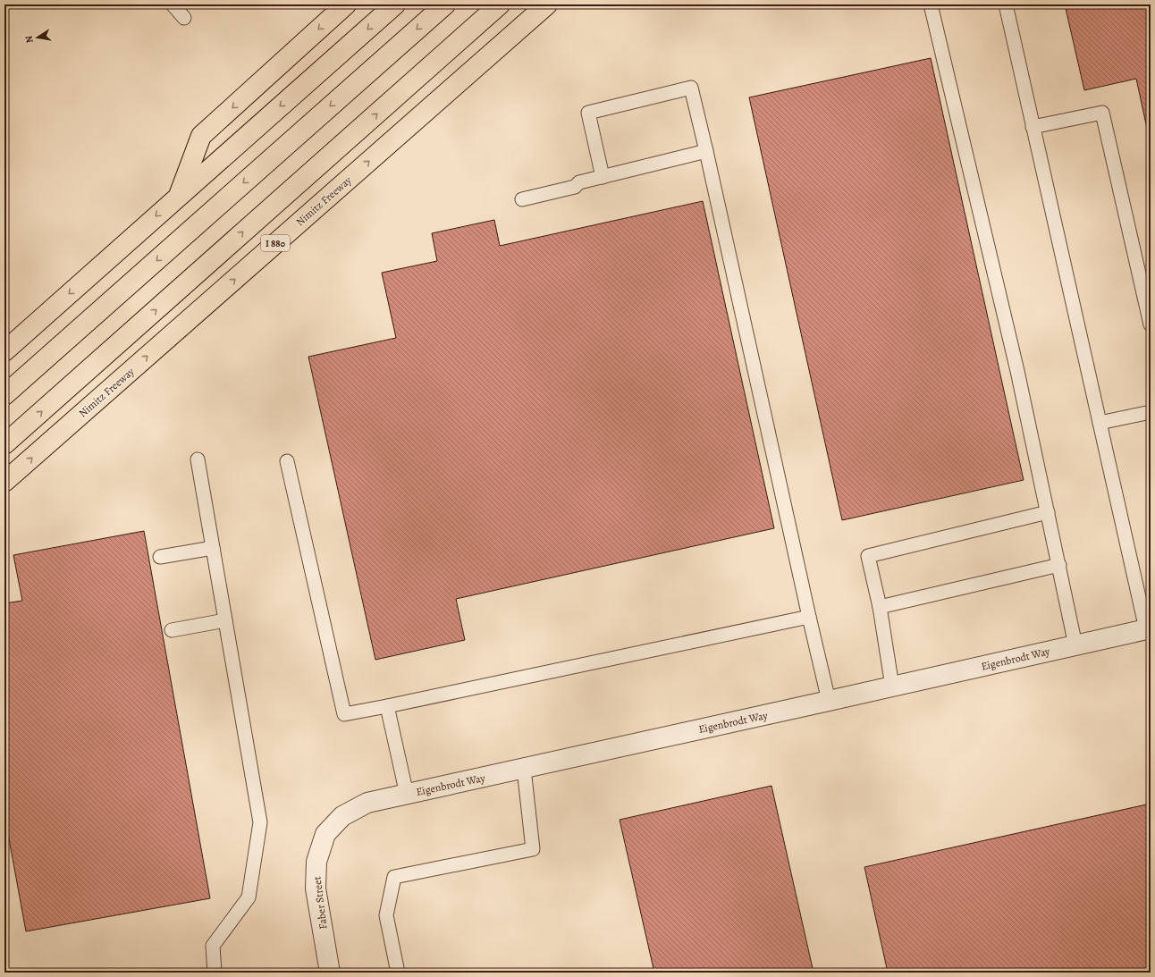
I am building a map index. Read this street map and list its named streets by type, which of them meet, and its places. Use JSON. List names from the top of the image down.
{
  "streets": {
    "highway": ["Nimitz Freeway", "I 880"],
    "street": ["Eigenbrodt Way", "Faber Street"]
  },
  "crossings": [
    ["Eigenbrodt Way", "Faber Street"]
  ],
  "north": "left"
}
